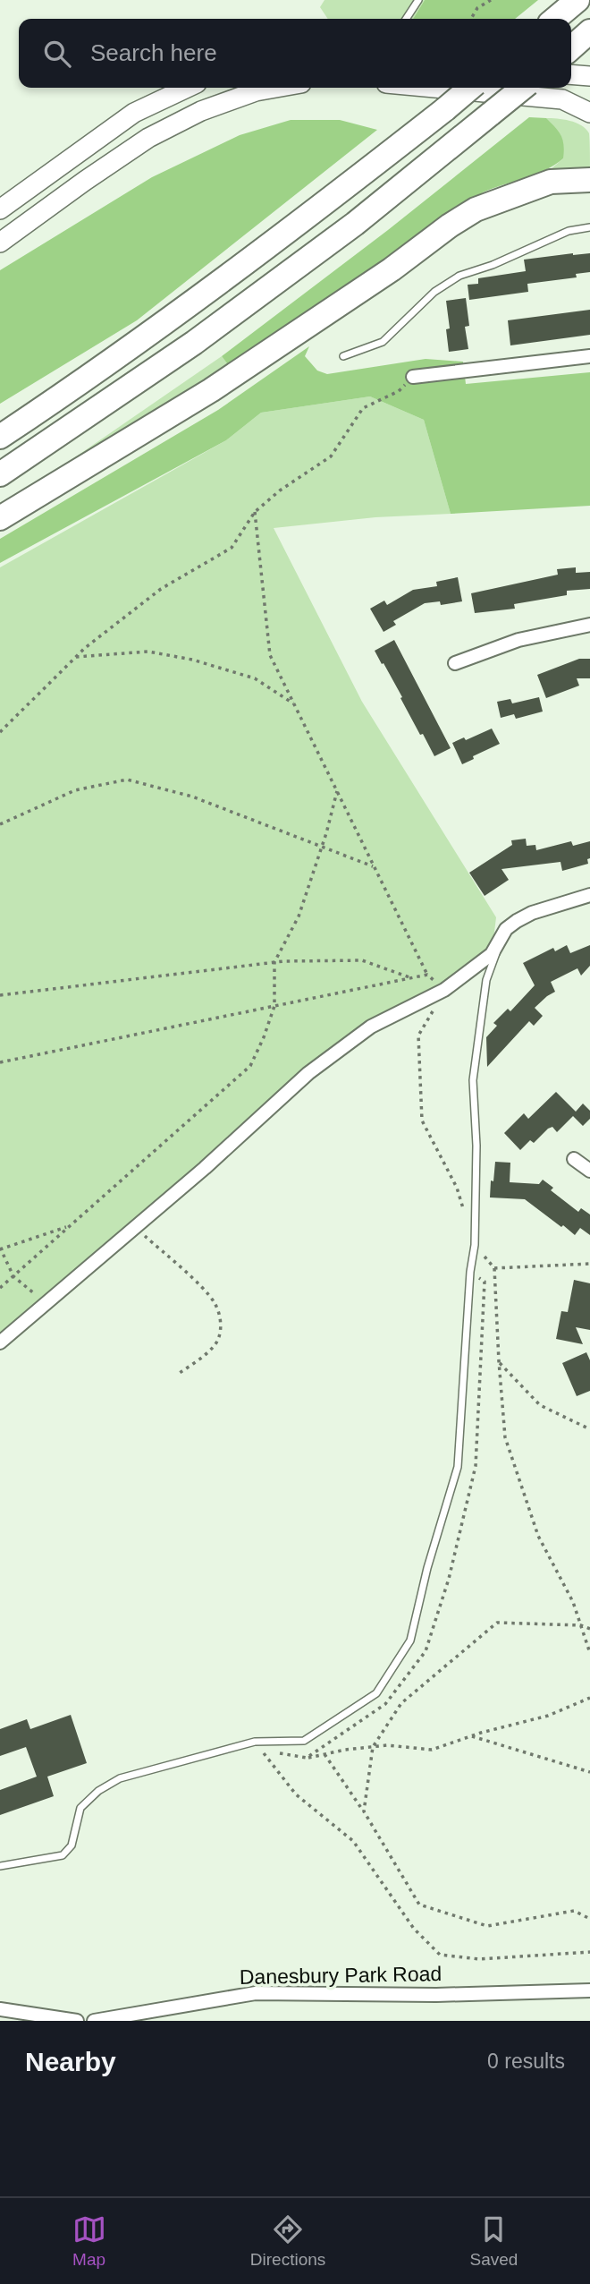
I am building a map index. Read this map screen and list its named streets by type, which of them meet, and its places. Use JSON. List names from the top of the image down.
{
  "streets": {
    "street": ["Danesbury Park Road"]
  },
  "page": {
    "search": "Search here",
    "heading": ["Nearby", "0 results"],
    "nav": ["Map", "Directions", "Saved"]
  }
}
